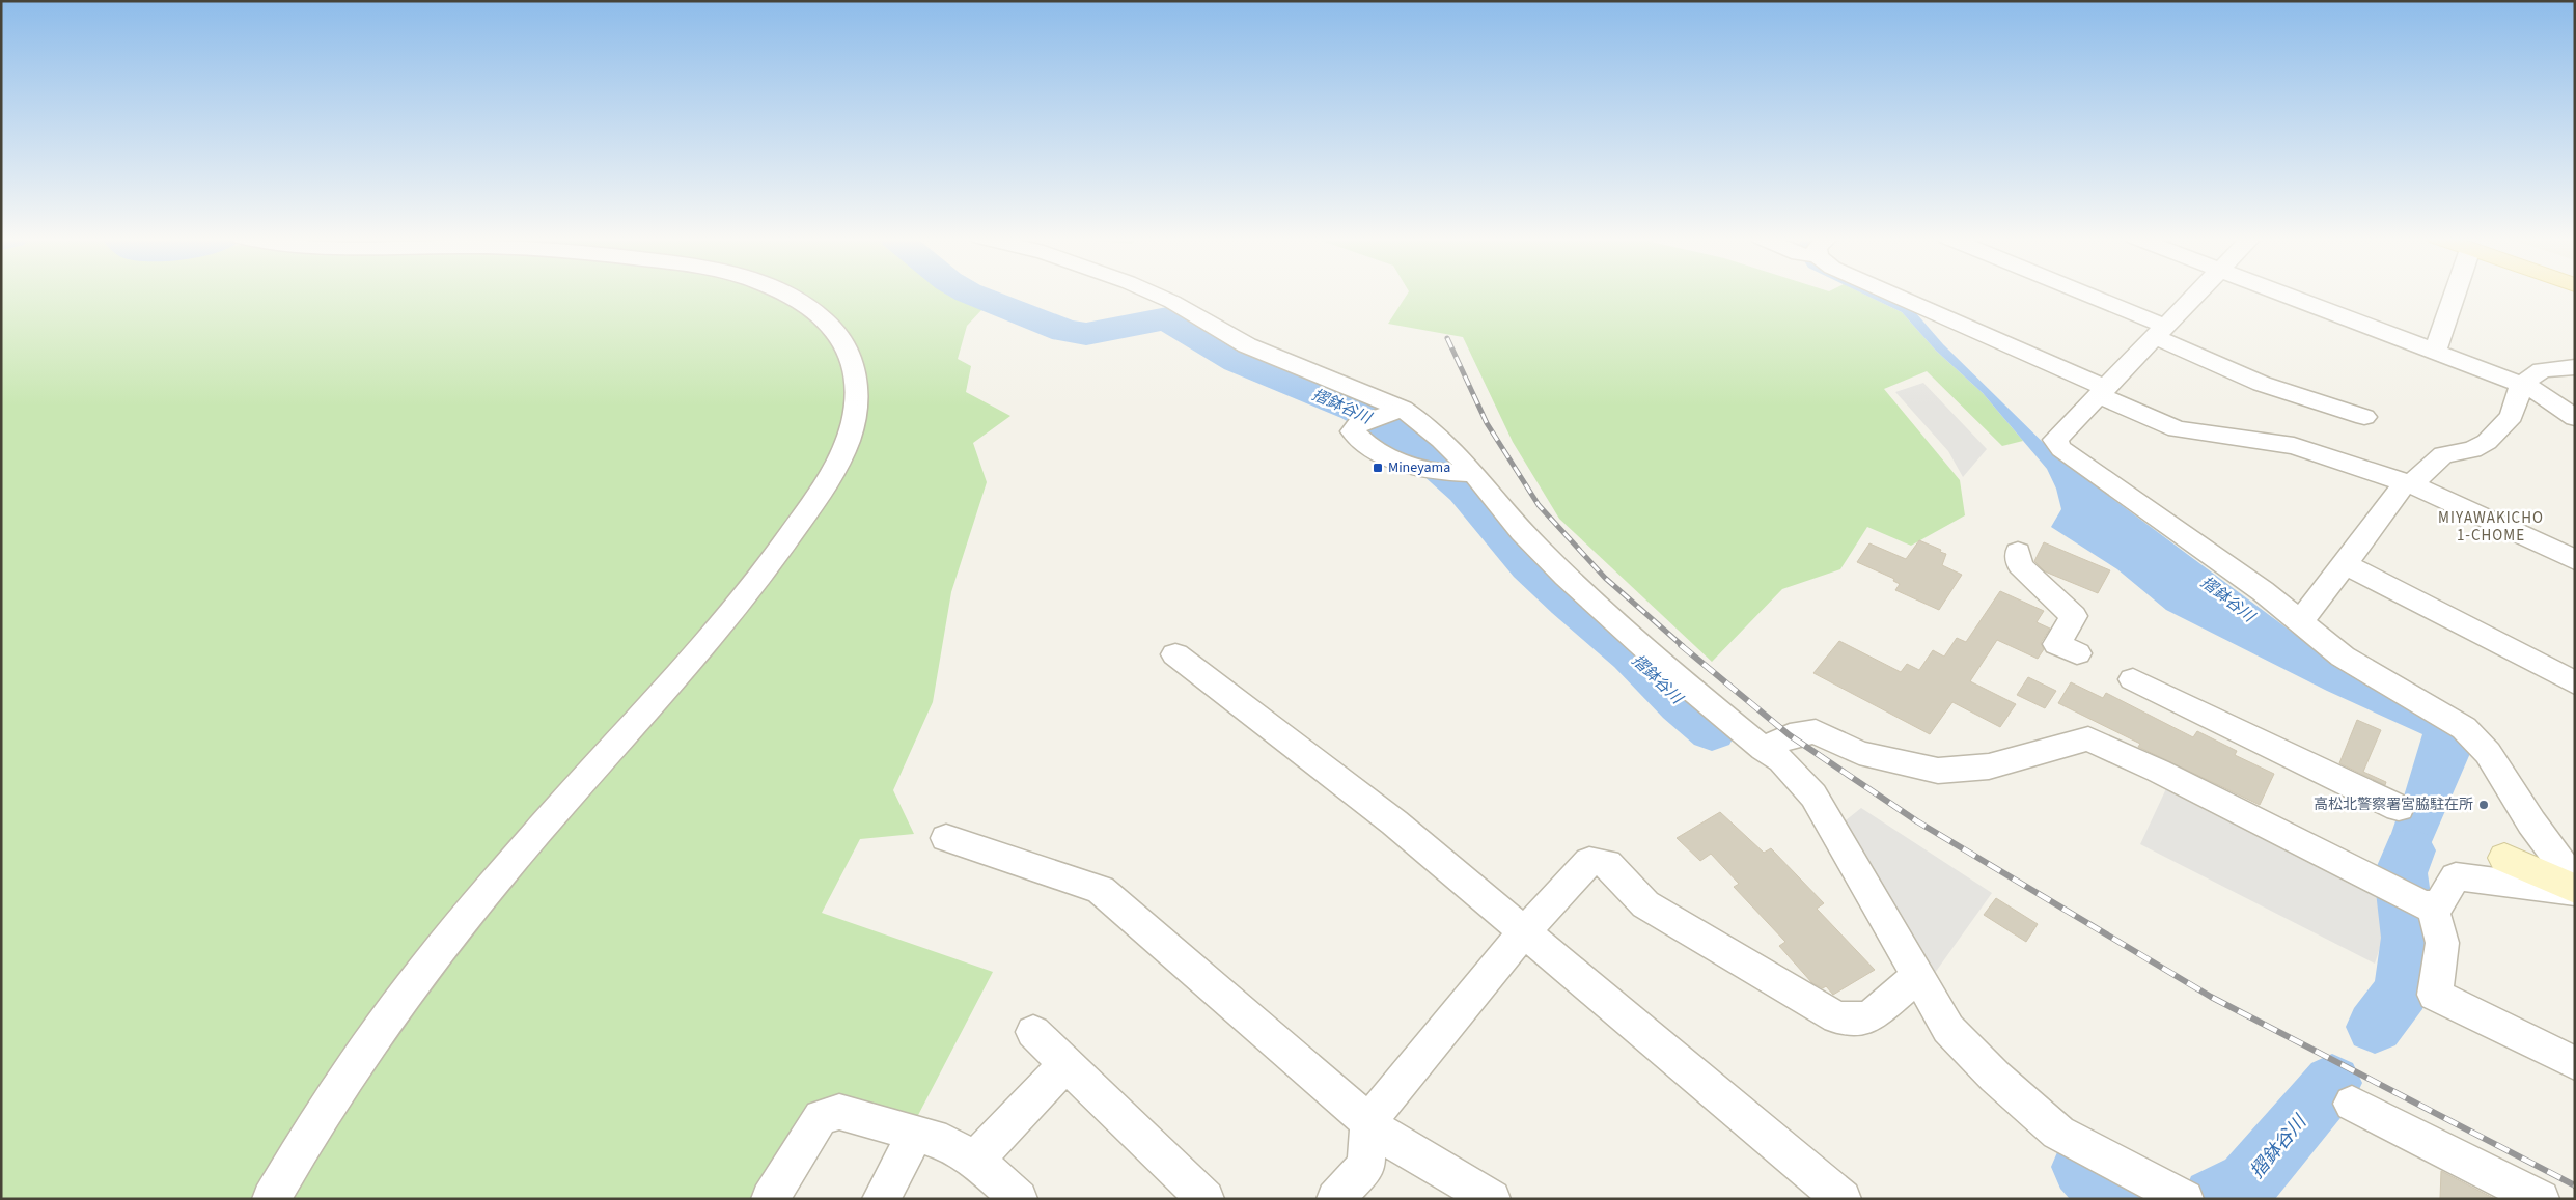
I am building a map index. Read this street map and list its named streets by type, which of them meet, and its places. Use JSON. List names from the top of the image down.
{
  "districts": ["MIYAWAKICHO 1-CHOME"],
  "water": ["摺鉢谷川"],
  "places": {
    "transit": ["Mineyama"],
    "other": ["高松北警察署宮脇駐在所"]
  }
}
